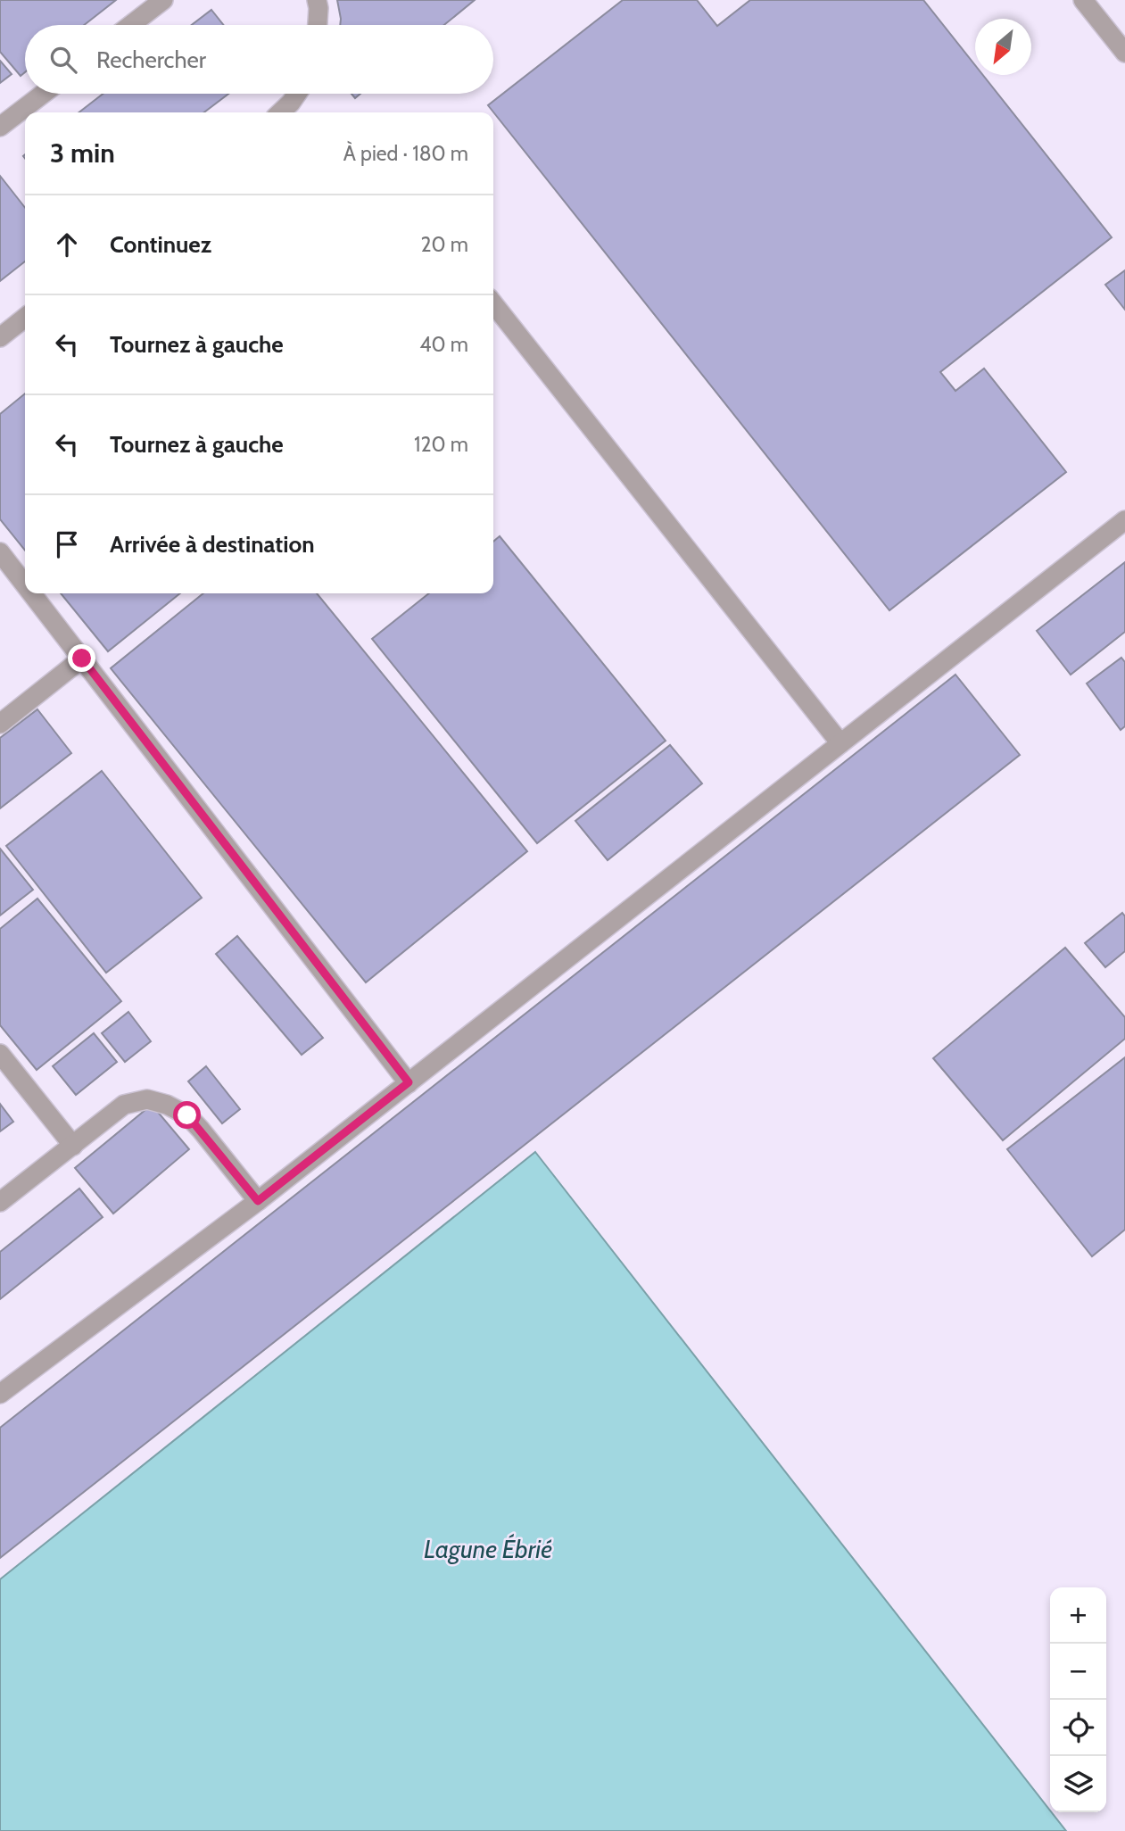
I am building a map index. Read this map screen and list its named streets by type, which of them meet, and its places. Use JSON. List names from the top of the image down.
{
  "water": ["Lagune Ébrié"],
  "north": "bottom left",
  "page": {
    "search": "Rechercher",
    "heading": ["3 min", "À pied · 180 m"],
    "list": [
      ["Continuez", "20 m"],
      ["Tournez à gauche", "40 m"],
      ["Tournez à gauche", "120 m"],
      "Arrivée à destination"
    ],
    "map_buttons": ["+", "−"]
  }
}
